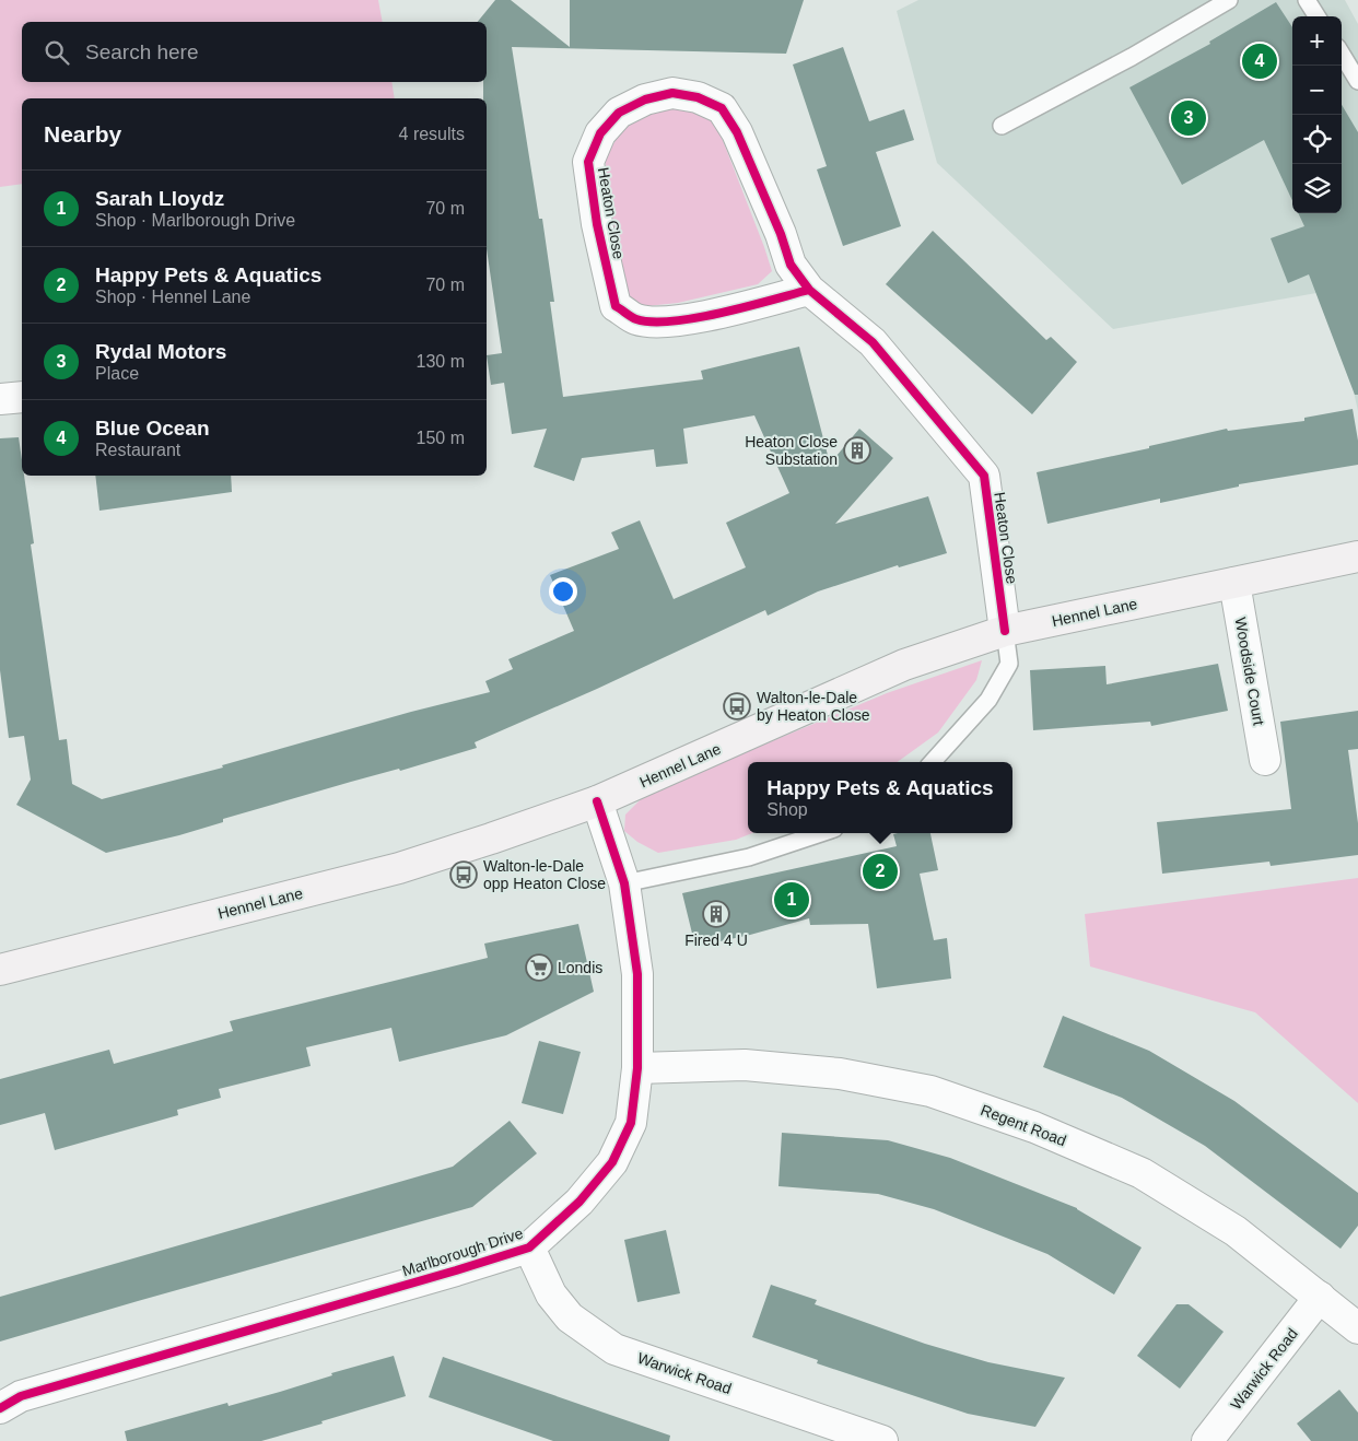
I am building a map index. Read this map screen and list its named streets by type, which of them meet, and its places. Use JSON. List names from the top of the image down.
{
  "streets": {
    "main road": ["Hennel Lane"],
    "street": [
      "Heaton Close",
      "Woodside Court",
      "Regent Road",
      "Marlborough Drive",
      "Warwick Road"
    ]
  },
  "crossings": [
    ["Heaton Close", "Hennel Lane"],
    ["Hennel Lane", "Woodside Court"],
    ["Hennel Lane", "Marlborough Drive"],
    ["Regent Road", "Marlborough Drive"],
    ["Regent Road", "Warwick Road"],
    ["Marlborough Drive", "Warwick Road"]
  ],
  "places": {
    "building": ["Heaton Close Substation", "Fired 4 U"],
    "bus stop": ["Walton-le-Dale by Heaton Close", "Walton-le-Dale opp Heaton Close"],
    "supermarket": ["Londis"]
  },
  "page": {
    "map_buttons": ["+", "−"],
    "search": "Search here",
    "pins": [
      "4",
      "3",
      "2",
      "1"
    ],
    "heading": ["Nearby", "4 results"],
    "list": [
      {
        "mark": "1",
        "name": "Sarah Lloydz",
        "note": "Shop · Marlborough Drive",
        "value": "70 m"
      },
      {
        "mark": "2",
        "name": "Happy Pets & Aquatics",
        "note": "Shop · Hennel Lane",
        "value": "70 m"
      },
      {
        "mark": "3",
        "name": "Rydal Motors",
        "note": "Place",
        "value": "130 m"
      },
      {
        "mark": "4",
        "name": "Blue Ocean",
        "note": "Restaurant",
        "value": "150 m"
      }
    ],
    "popup": ["Happy Pets & Aquatics", "Shop"]
  }
}
